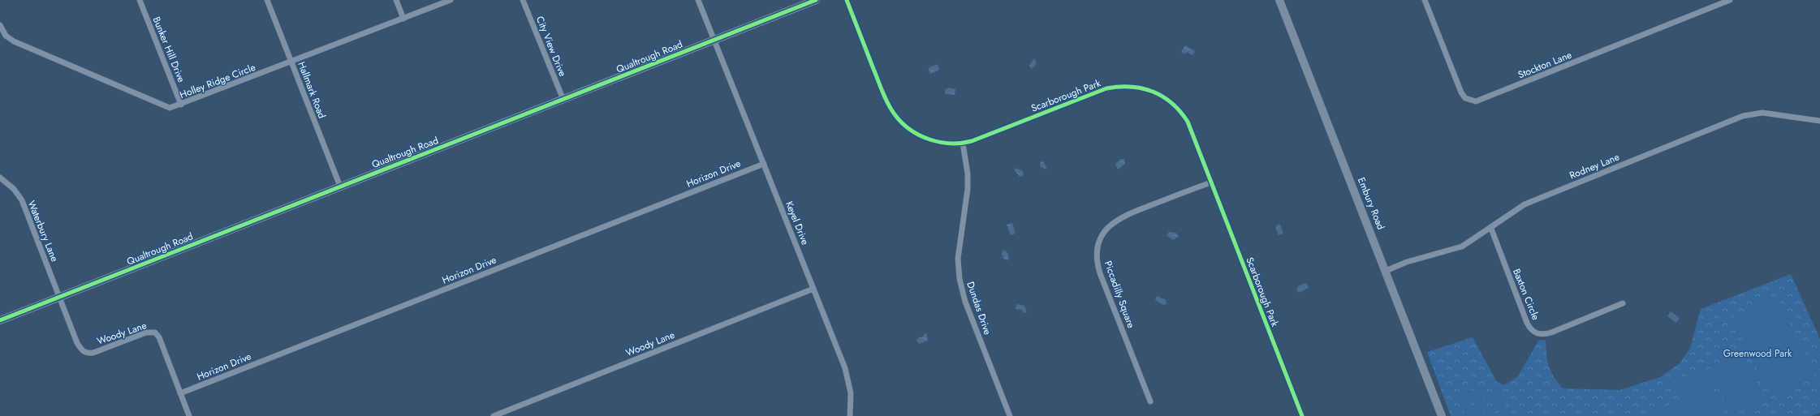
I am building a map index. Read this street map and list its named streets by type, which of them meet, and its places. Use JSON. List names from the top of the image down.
{
  "streets": {
    "street": [
      "City View Drive",
      "Bunker Hill Drive",
      "Qualtrough Road",
      "Stockton Lane",
      "Holley Ridge Circle",
      "Hallmark Road",
      "Scarborough Park",
      "Rodney Lane",
      "Horizon Drive",
      "Embury Road",
      "Keyel Drive",
      "Waterbury Lane",
      "Piccadilly Square",
      "Baxton Circle",
      "Dundas Drive",
      "Woody Lane"
    ]
  },
  "crossings": [
    ["City View Drive", "Qualtrough Road"],
    ["Bunker Hill Drive", "Holley Ridge Circle"],
    ["Qualtrough Road", "Hallmark Road"],
    ["Qualtrough Road", "Keyel Drive"],
    ["Qualtrough Road", "Waterbury Lane"],
    ["Qualtrough Road", "Woody Lane"],
    ["Holley Ridge Circle", "Hallmark Road"],
    ["Scarborough Park", "Piccadilly Square"],
    ["Scarborough Park", "Dundas Drive"],
    ["Rodney Lane", "Embury Road"],
    ["Rodney Lane", "Baxton Circle"],
    ["Horizon Drive", "Keyel Drive"],
    ["Horizon Drive", "Woody Lane"],
    ["Keyel Drive", "Woody Lane"],
    ["Waterbury Lane", "Woody Lane"]
  ],
  "parks": ["Greenwood Park"]
}
